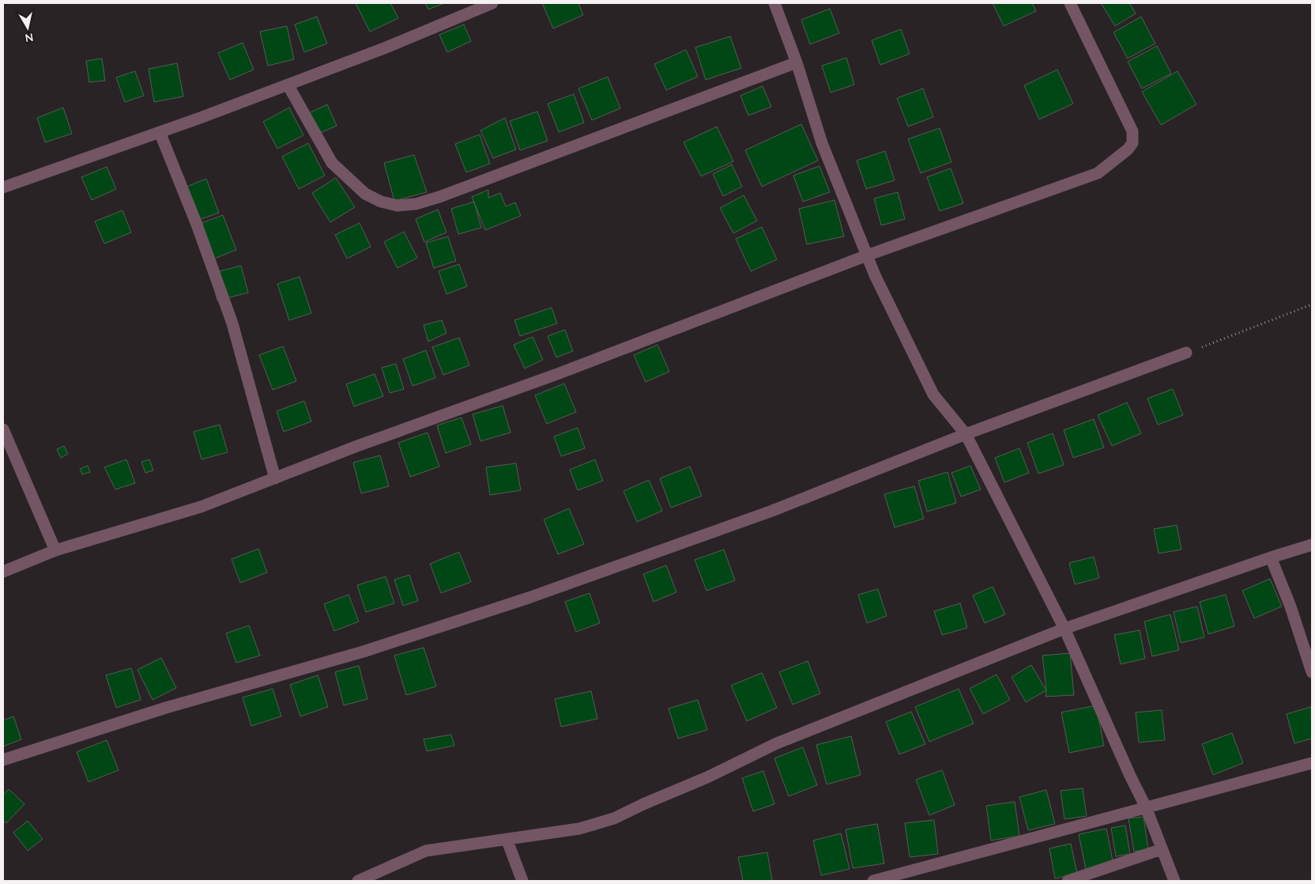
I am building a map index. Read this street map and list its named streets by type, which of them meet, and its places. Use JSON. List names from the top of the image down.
{
  "north": "bottom"
}
